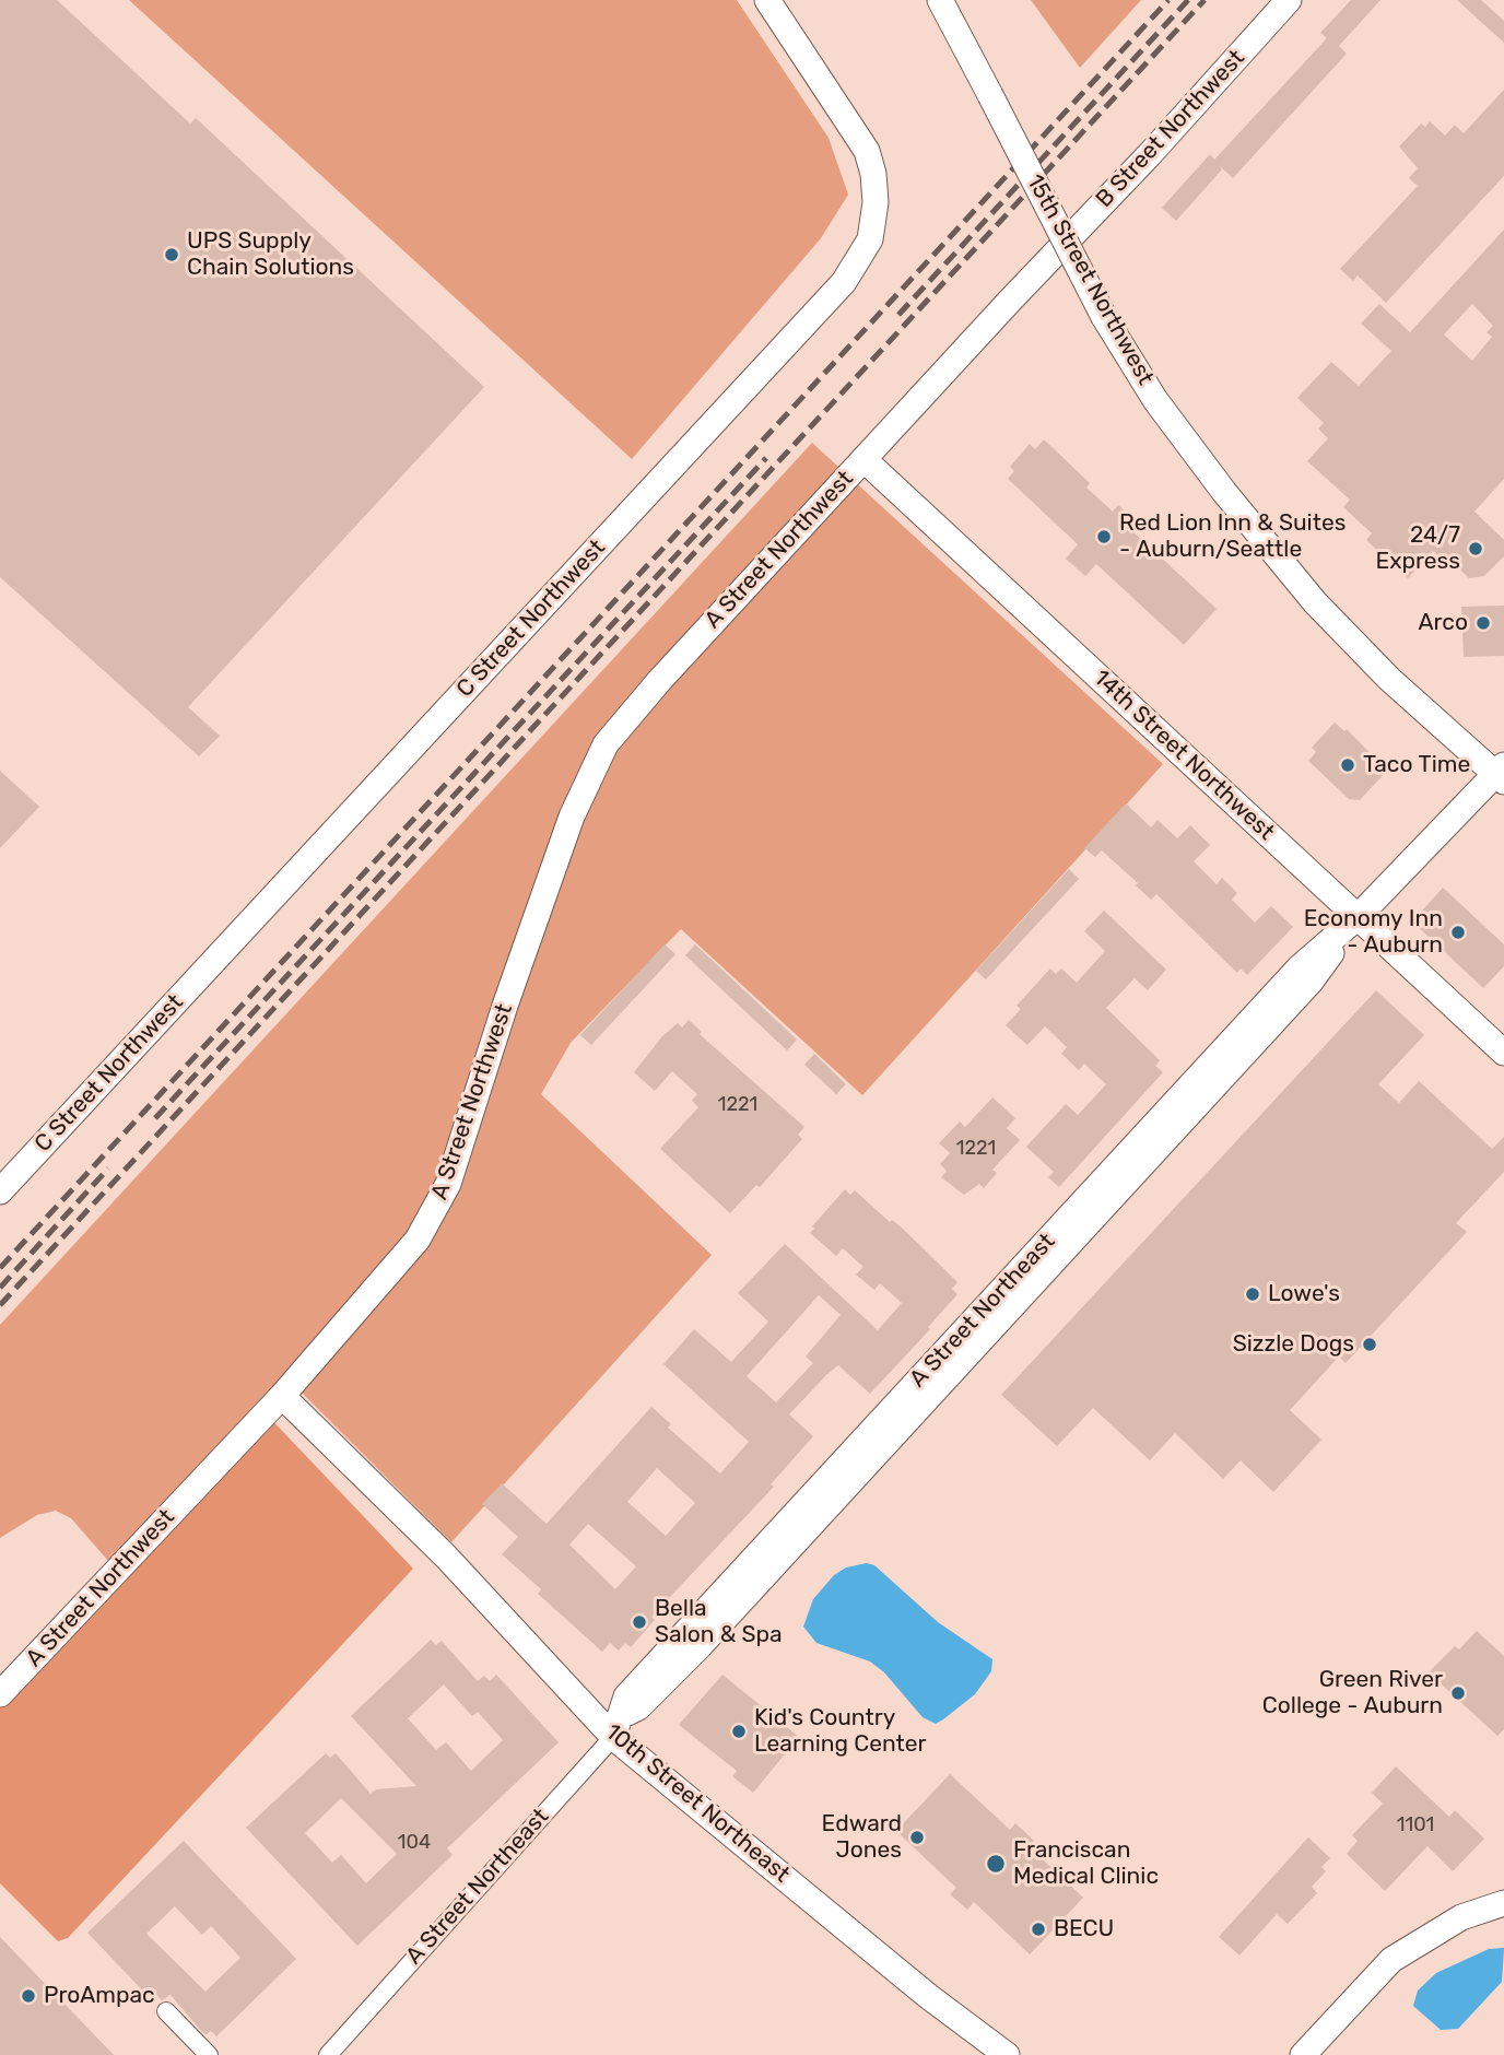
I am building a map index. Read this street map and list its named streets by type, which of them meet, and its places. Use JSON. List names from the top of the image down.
{
  "streets": {
    "street": [
      "B Street Northwest",
      "15th Street Northwest",
      "A Street Northwest",
      "C Street Northwest",
      "14th Street Northwest",
      "A Street Northeast",
      "10th Street Northeast"
    ]
  },
  "crossings": [
    ["B Street Northwest", "A Street Northwest"],
    ["B Street Northwest", "14th Street Northwest"],
    ["15th Street Northwest", "A Street Northeast"],
    ["A Street Northwest", "14th Street Northwest"],
    ["A Street Northwest", "10th Street Northeast"],
    ["14th Street Northwest", "A Street Northeast"],
    ["A Street Northeast", "10th Street Northeast"]
  ],
  "places": [
    "UPS Supply Chain Solutions",
    "Red Lion Inn & Suites - Auburn/Seattle",
    "24/7 Express",
    "Arco",
    "Taco Time",
    "Economy Inn - Auburn",
    "Lowe's",
    "Sizzle Dogs",
    "Bella Salon & Spa",
    "Green River College - Auburn",
    "Kid's Country Learning Center",
    "Edward Jones",
    "Franciscan Medical Clinic",
    "BECU",
    "ProAmpac"
  ],
  "house_numbers": [
    "1221",
    "1221",
    "1101",
    "104"
  ]
}
